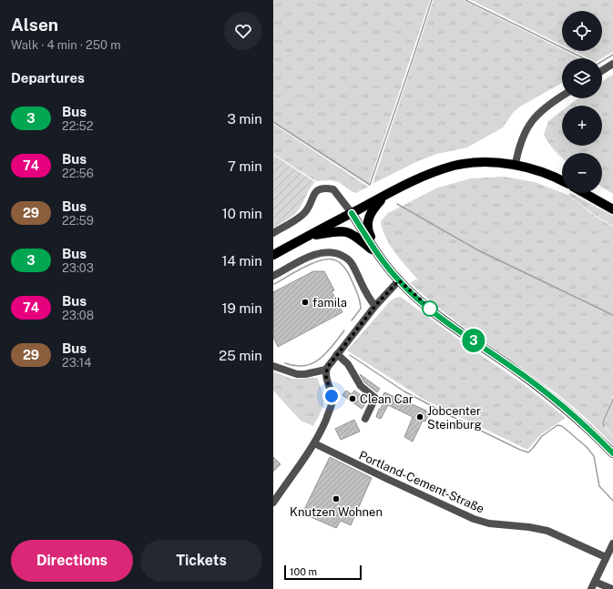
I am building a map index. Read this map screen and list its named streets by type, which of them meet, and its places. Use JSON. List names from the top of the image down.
{
  "streets": {
    "street": ["Portland-Cement-Straße"]
  },
  "places": [
    "famila",
    "Clean Car",
    "Jobcenter Steinburg",
    "Knutzen Wohnen"
  ],
  "lines": ["bus line 3"],
  "scale_bar": "100 m",
  "page": {
    "heading": [
      ["Alsen", "Walk · 4 min · 250 m"],
      "Departures"
    ],
    "on_map": "3",
    "map_buttons": ["+", "−"],
    "list": [
      {
        "mark": "3",
        "name": "Bus",
        "note": "22:52",
        "value": "3 min"
      },
      {
        "mark": "74",
        "name": "Bus",
        "note": "22:56",
        "value": "7 min"
      },
      {
        "mark": "29",
        "name": "Bus",
        "note": "22:59",
        "value": "10 min"
      },
      {
        "mark": "3",
        "name": "Bus",
        "note": "23:03",
        "value": "14 min"
      },
      {
        "mark": "74",
        "name": "Bus",
        "note": "23:08",
        "value": "19 min"
      },
      {
        "mark": "29",
        "name": "Bus",
        "note": "23:14",
        "value": "25 min"
      }
    ],
    "buttons": ["Directions", "Tickets"],
    "scale": "100 m"
  }
}
